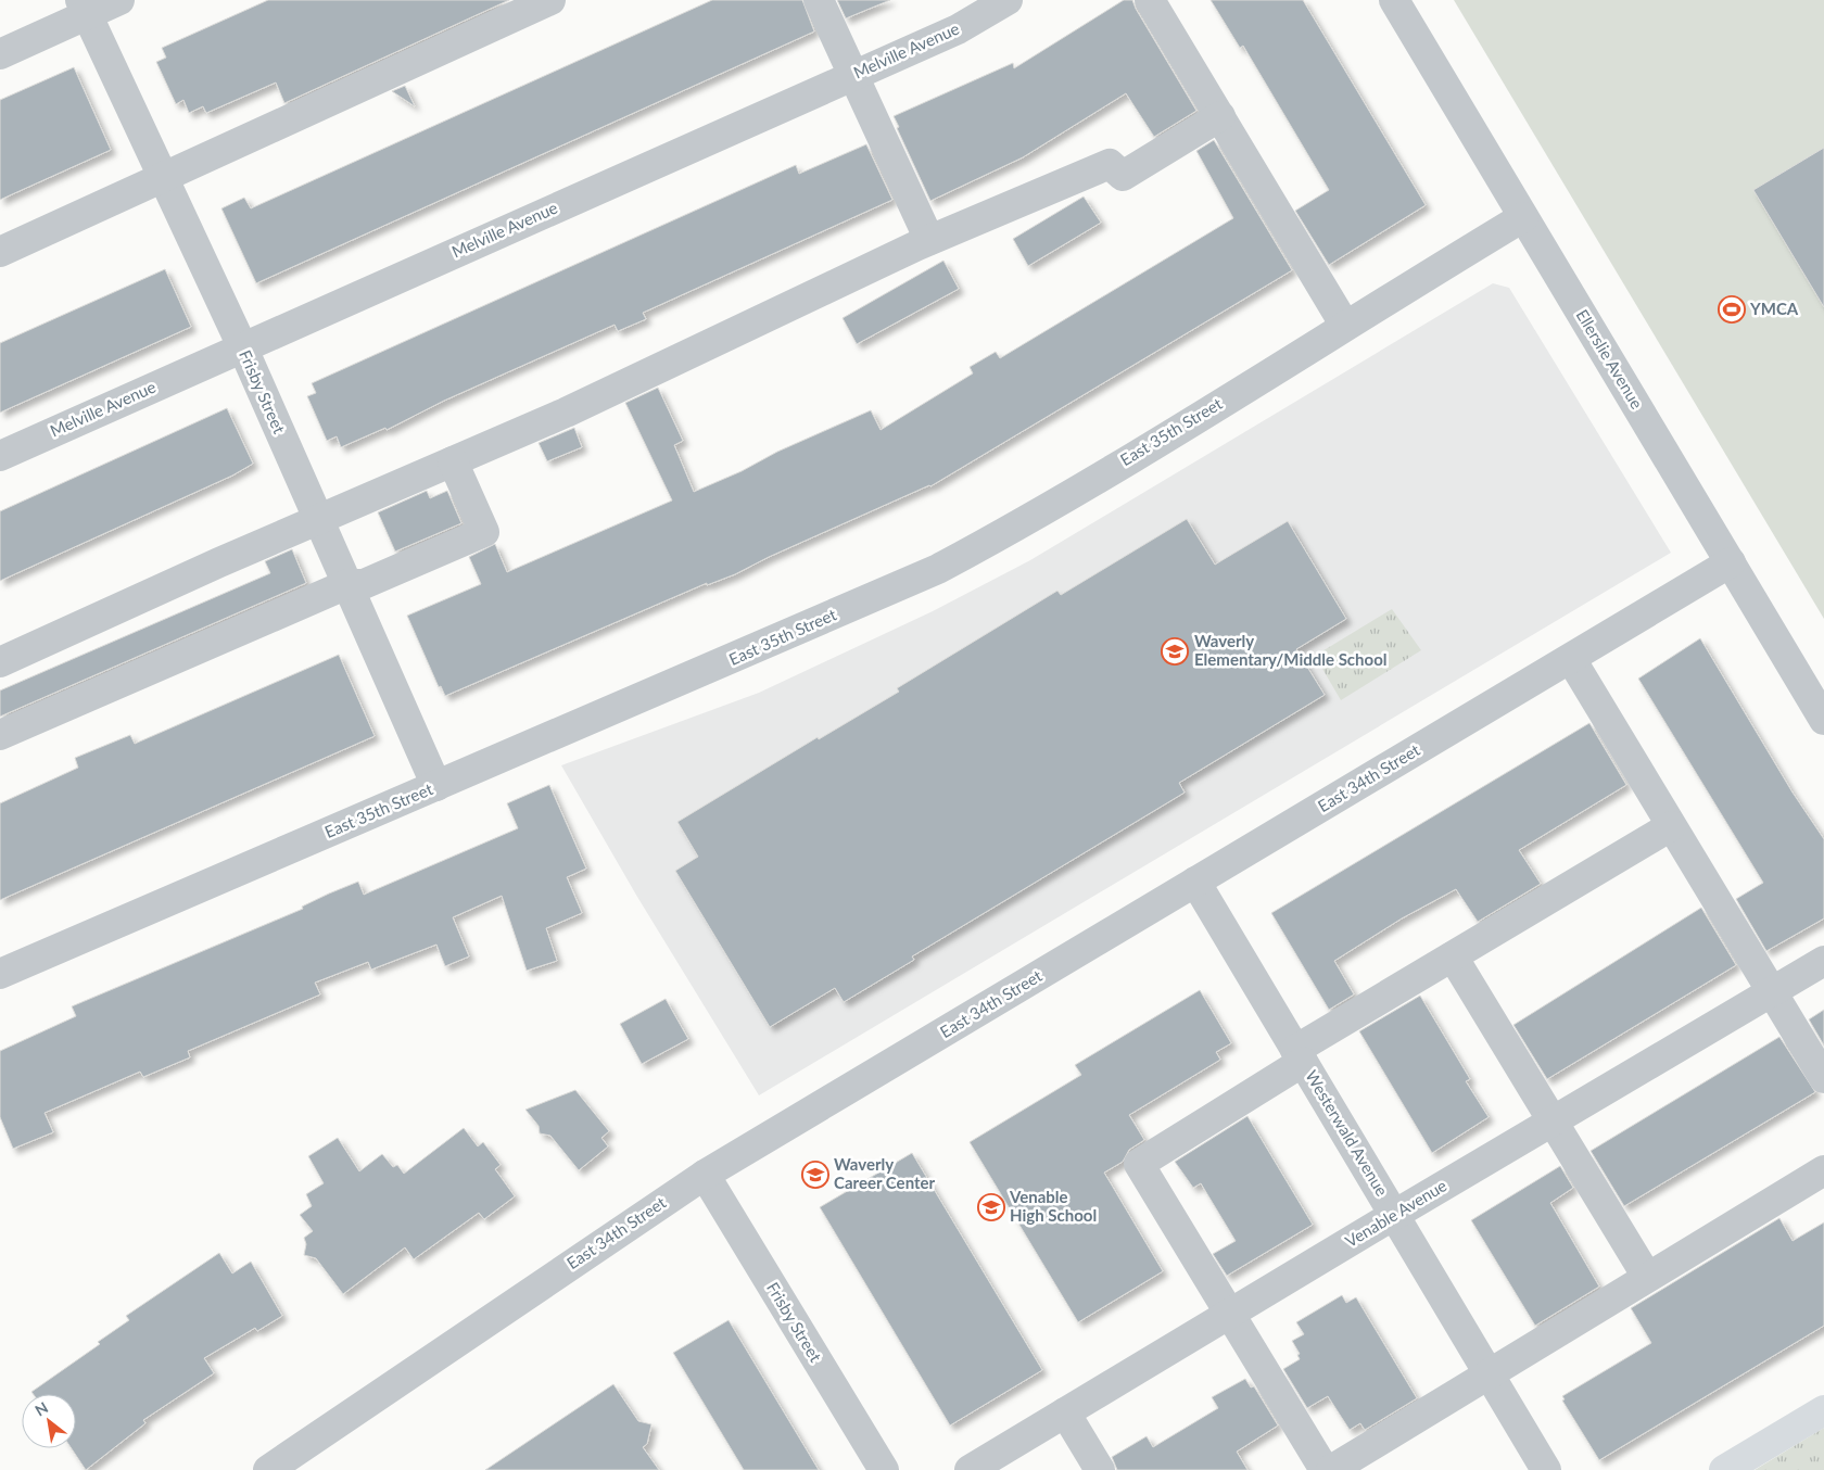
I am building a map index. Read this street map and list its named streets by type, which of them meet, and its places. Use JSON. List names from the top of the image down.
{
  "streets": {
    "street": [
      "Melville Avenue",
      "Ellerslie Avenue",
      "Frisby Street",
      "East 35th Street",
      "East 34th Street",
      "Westerwald Avenue",
      "Venable Avenue"
    ]
  },
  "crossings": [
    ["Melville Avenue", "Frisby Street"],
    ["Ellerslie Avenue", "East 35th Street"],
    ["Ellerslie Avenue", "East 34th Street"],
    ["Frisby Street", "East 35th Street"],
    ["Frisby Street", "East 34th Street"],
    ["East 34th Street", "Westerwald Avenue"],
    ["Westerwald Avenue", "Venable Avenue"]
  ],
  "places": {
    "sports": ["YMCA"],
    "school or university": ["Waverly Elementary/Middle School", "Waverly Career Center", "Venable High School"]
  },
  "north": "top left"
}
